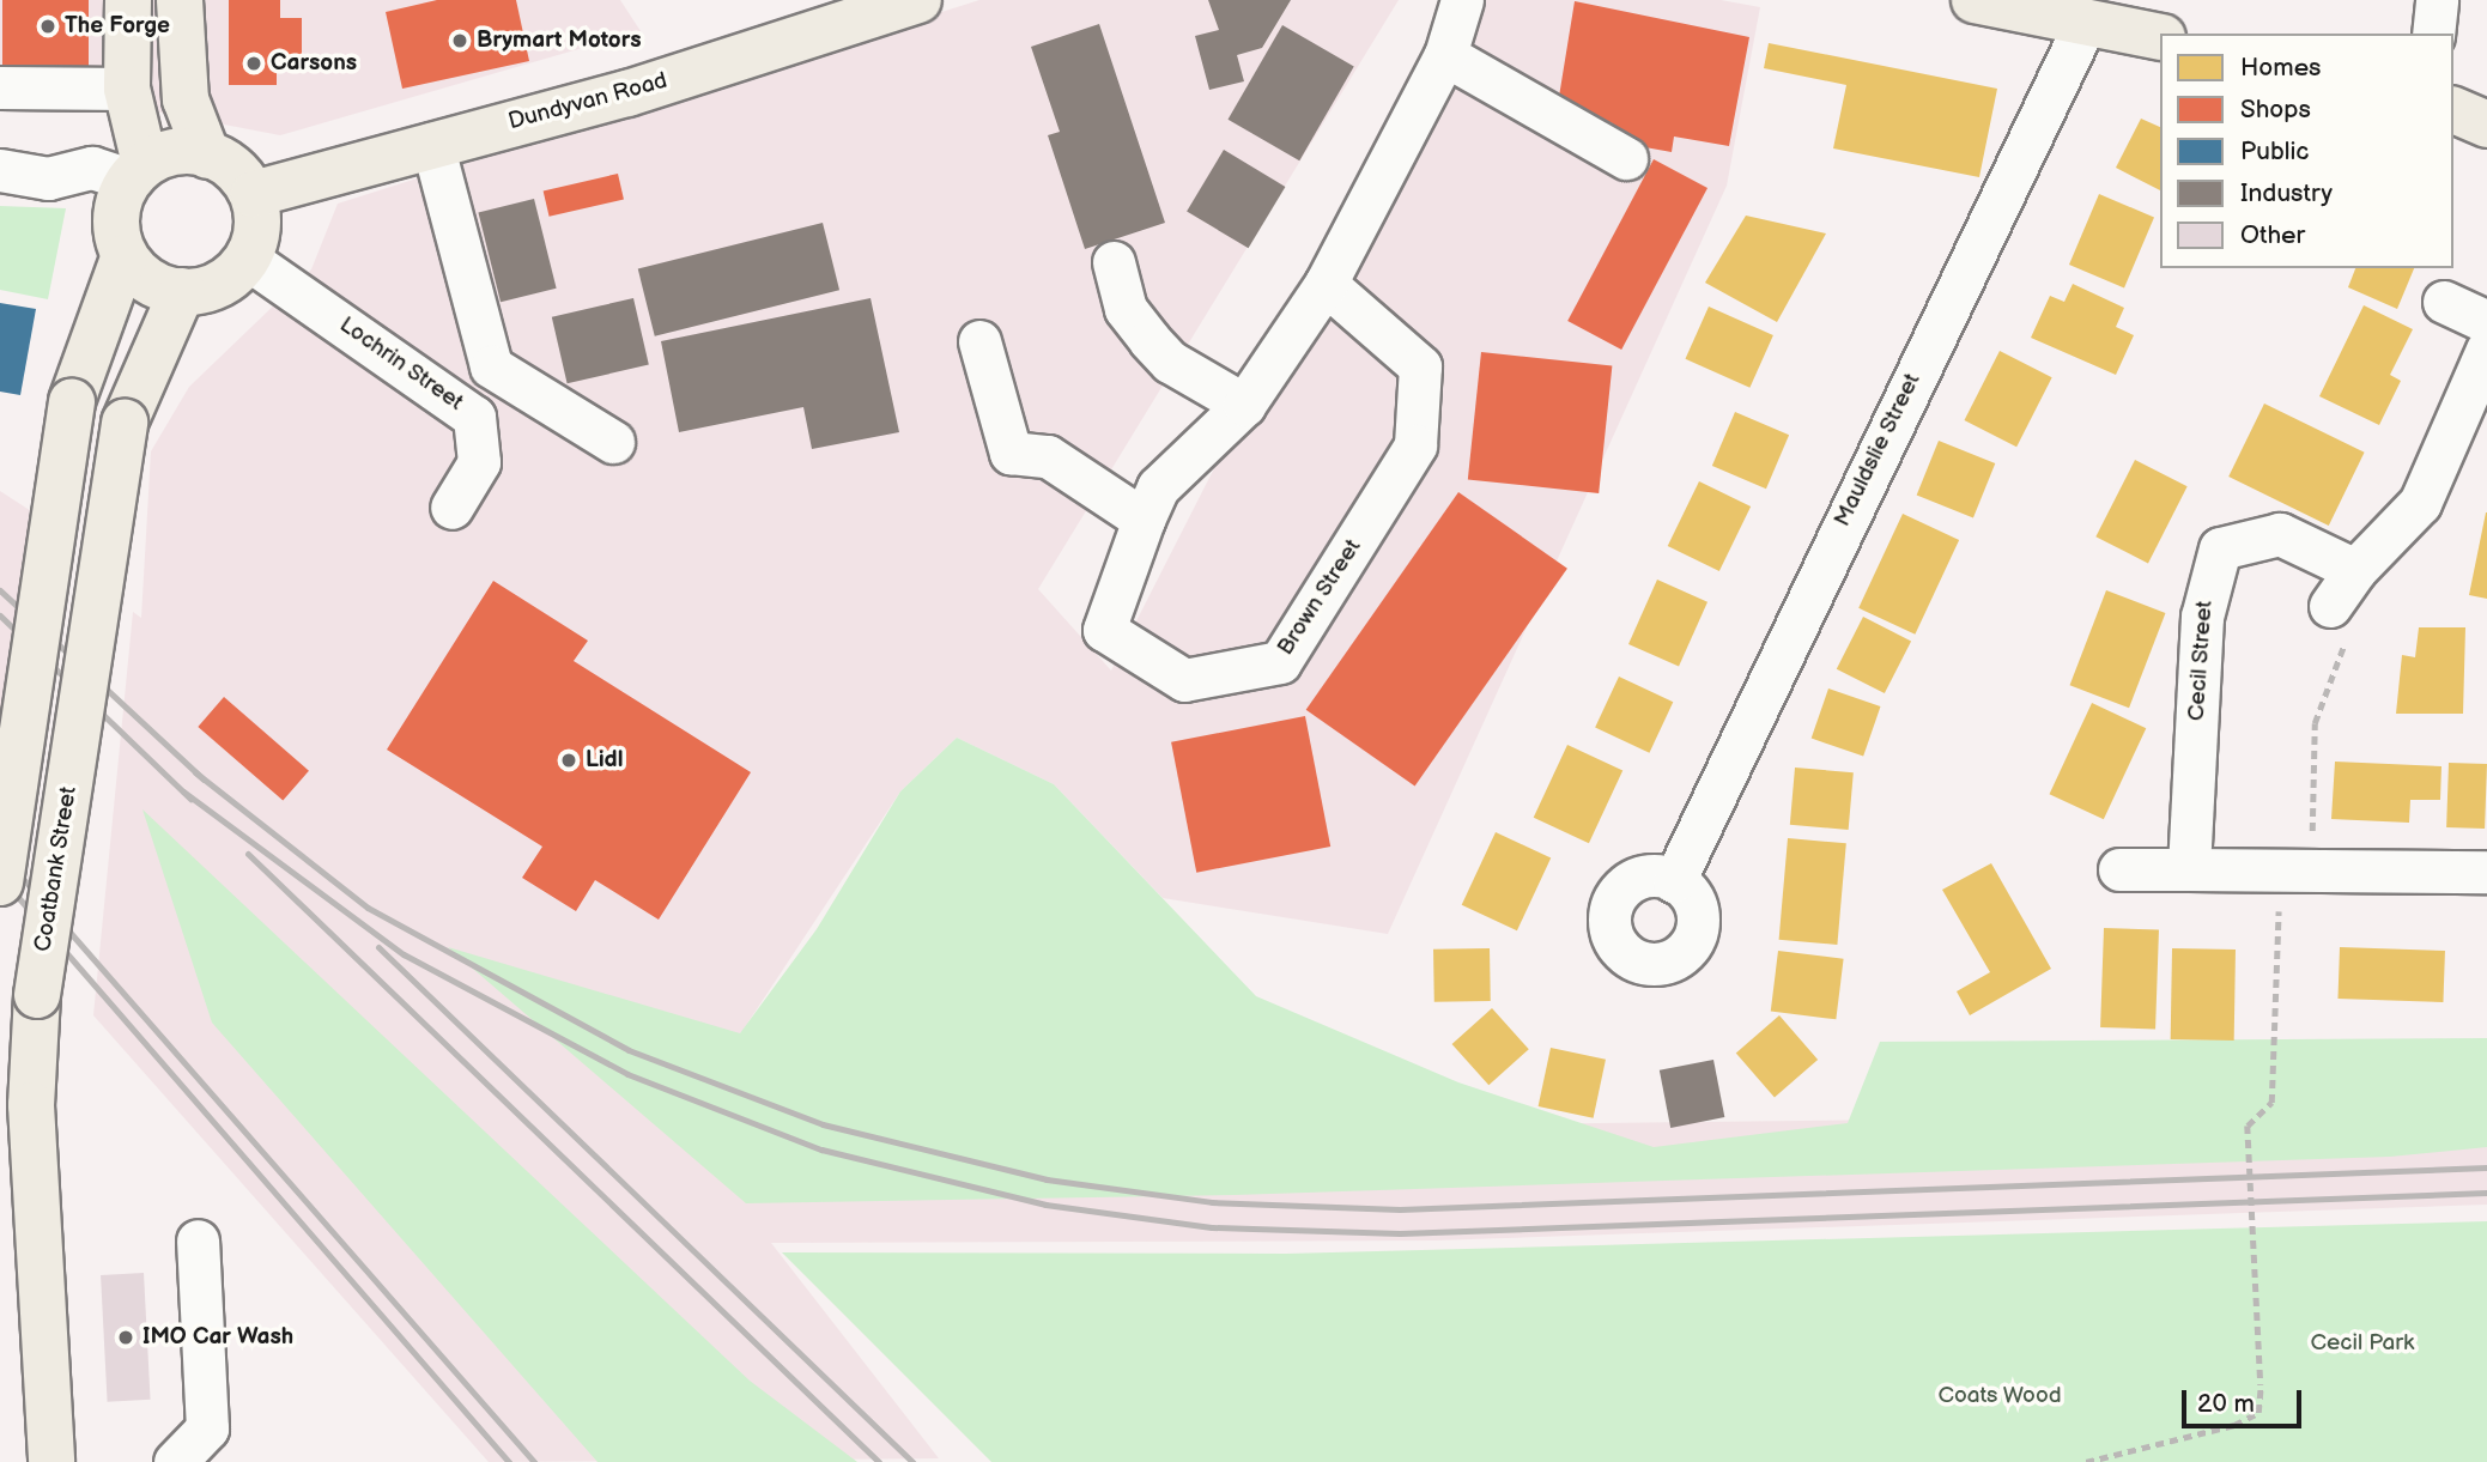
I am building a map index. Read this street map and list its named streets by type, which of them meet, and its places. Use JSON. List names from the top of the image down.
{
  "streets": {
    "main road": ["Dundyvan Road", "Coatbank Street"],
    "street": [
      "Lochrin Street",
      "Mauldslie Street",
      "Brown Street",
      "Cecil Street"
    ]
  },
  "crossings": [
    ["Dundyvan Road", "Lochrin Street"],
    ["Dundyvan Road", "Coatbank Street"],
    ["Lochrin Street", "Coatbank Street"]
  ],
  "parks": ["Cecil Park", "Coats Wood"],
  "places": [
    "The Forge",
    "Brymart Motors",
    "Carsons",
    "Lidl",
    "IMO Car Wash"
  ],
  "legend": [
    "Homes",
    "Shops",
    "Public",
    "Industry",
    "Other"
  ],
  "scale_bar": "20 m"
}
